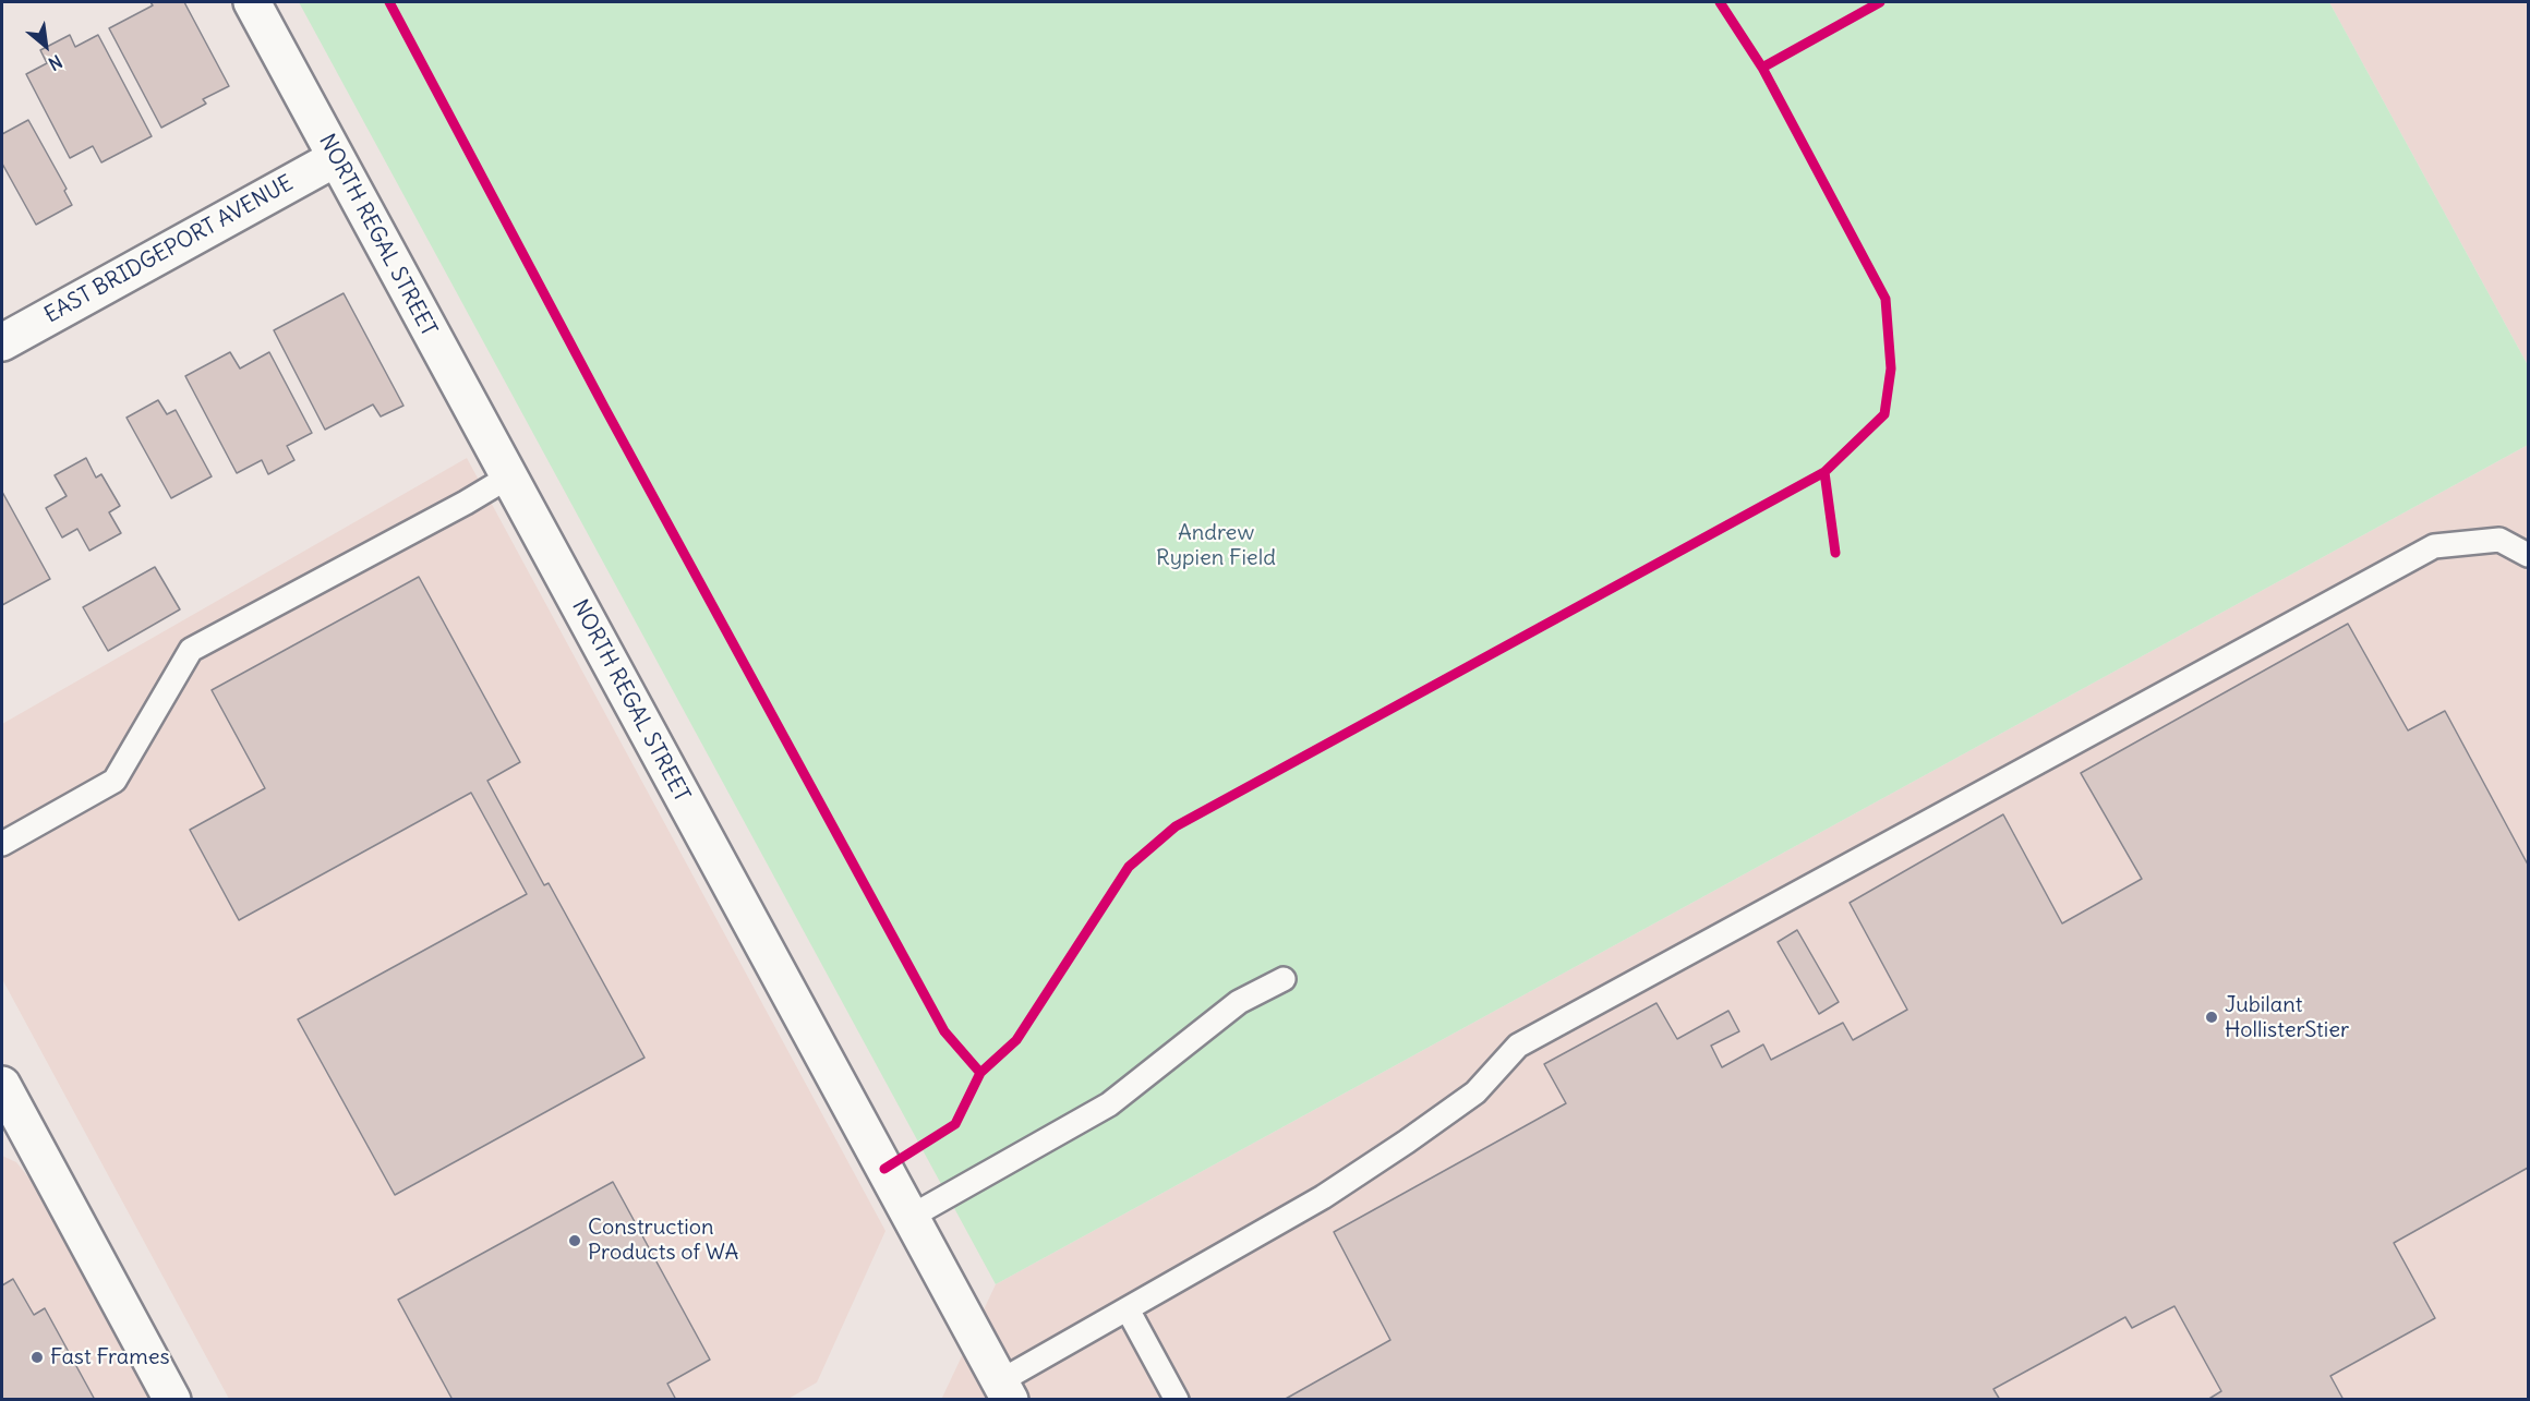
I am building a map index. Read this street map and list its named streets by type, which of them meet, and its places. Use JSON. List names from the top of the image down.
{
  "streets": {
    "street": ["NORTH REGAL STREET", "EAST BRIDGEPORT AVENUE"]
  },
  "crossings": [
    ["NORTH REGAL STREET", "EAST BRIDGEPORT AVENUE"]
  ],
  "parks": ["Andrew Rypien Field"],
  "places": ["Jubilant HollisterStier", "Construction Products of WA", "Fast Frames"],
  "north": "bottom right"
}
